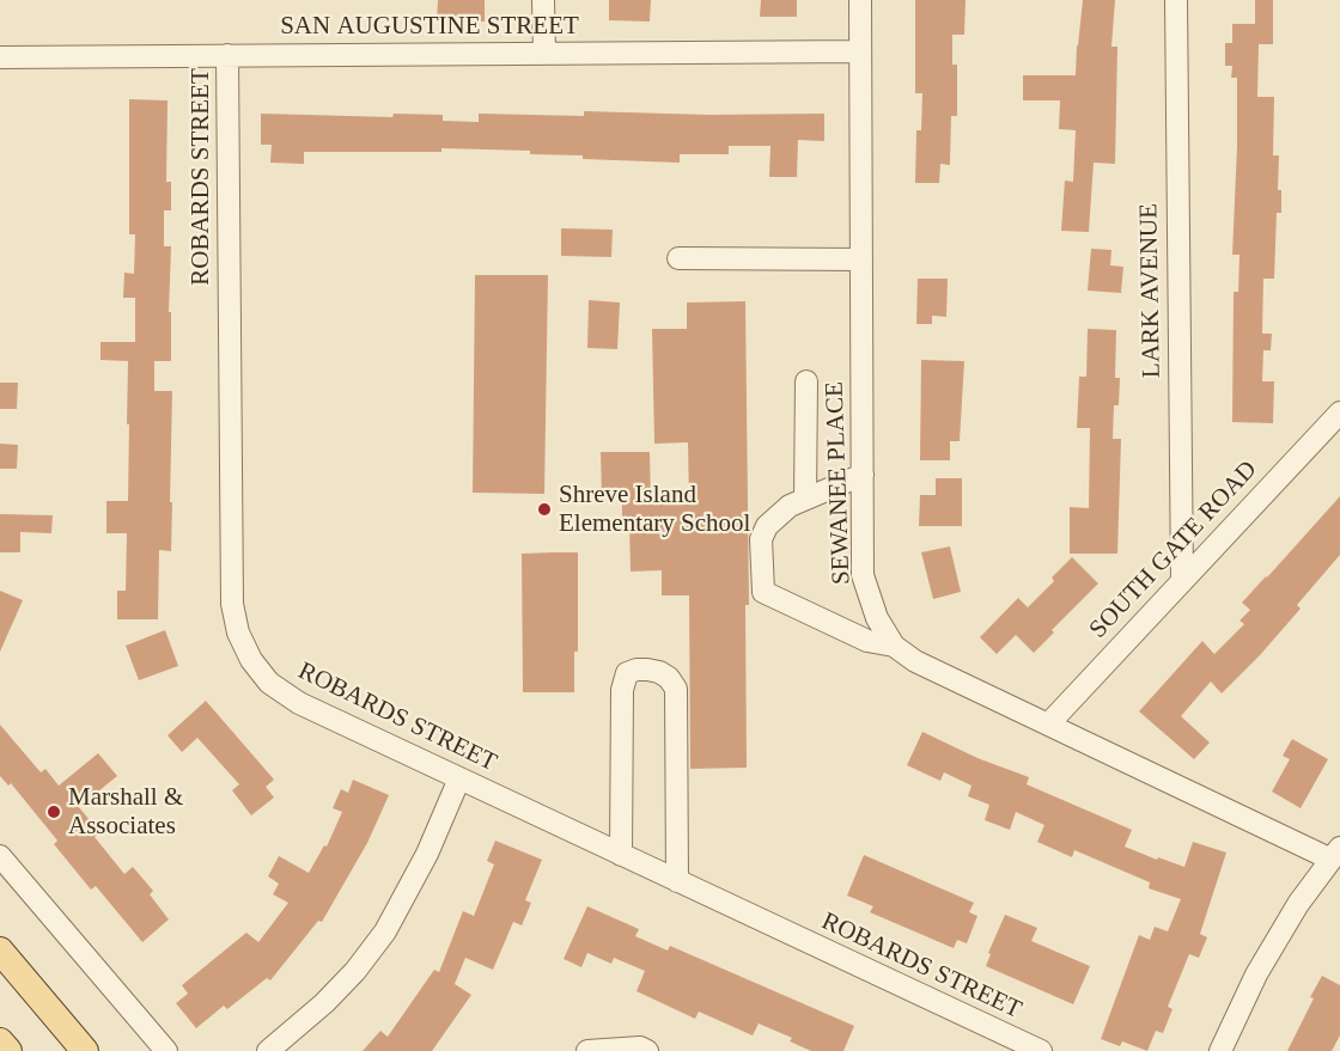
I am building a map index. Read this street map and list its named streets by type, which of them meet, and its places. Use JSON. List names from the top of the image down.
{
  "streets": {
    "street": [
      "SAN AUGUSTINE STREET",
      "ROBARDS STREET",
      "LARK AVENUE",
      "SEWANEE PLACE",
      "SOUTH GATE ROAD"
    ]
  },
  "crossings": [
    ["SAN AUGUSTINE STREET", "ROBARDS STREET"],
    ["SAN AUGUSTINE STREET", "SEWANEE PLACE"],
    ["LARK AVENUE", "SOUTH GATE ROAD"],
    ["SEWANEE PLACE", "SOUTH GATE ROAD"]
  ],
  "places": ["Shreve Island Elementary School", "Marshall & Associates"]
}
